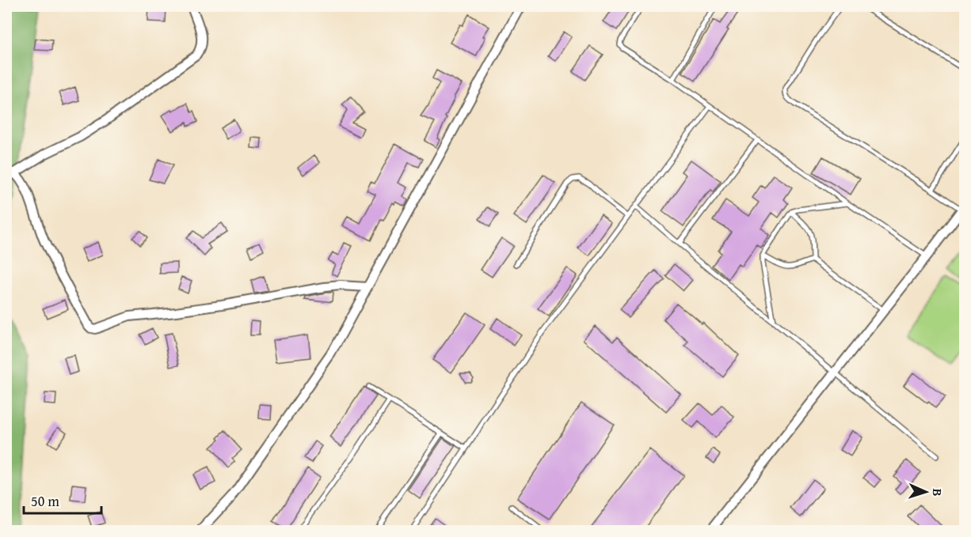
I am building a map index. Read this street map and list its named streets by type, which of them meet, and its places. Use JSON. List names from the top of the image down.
{
  "scale_bar": "50 m",
  "north": "right"
}
